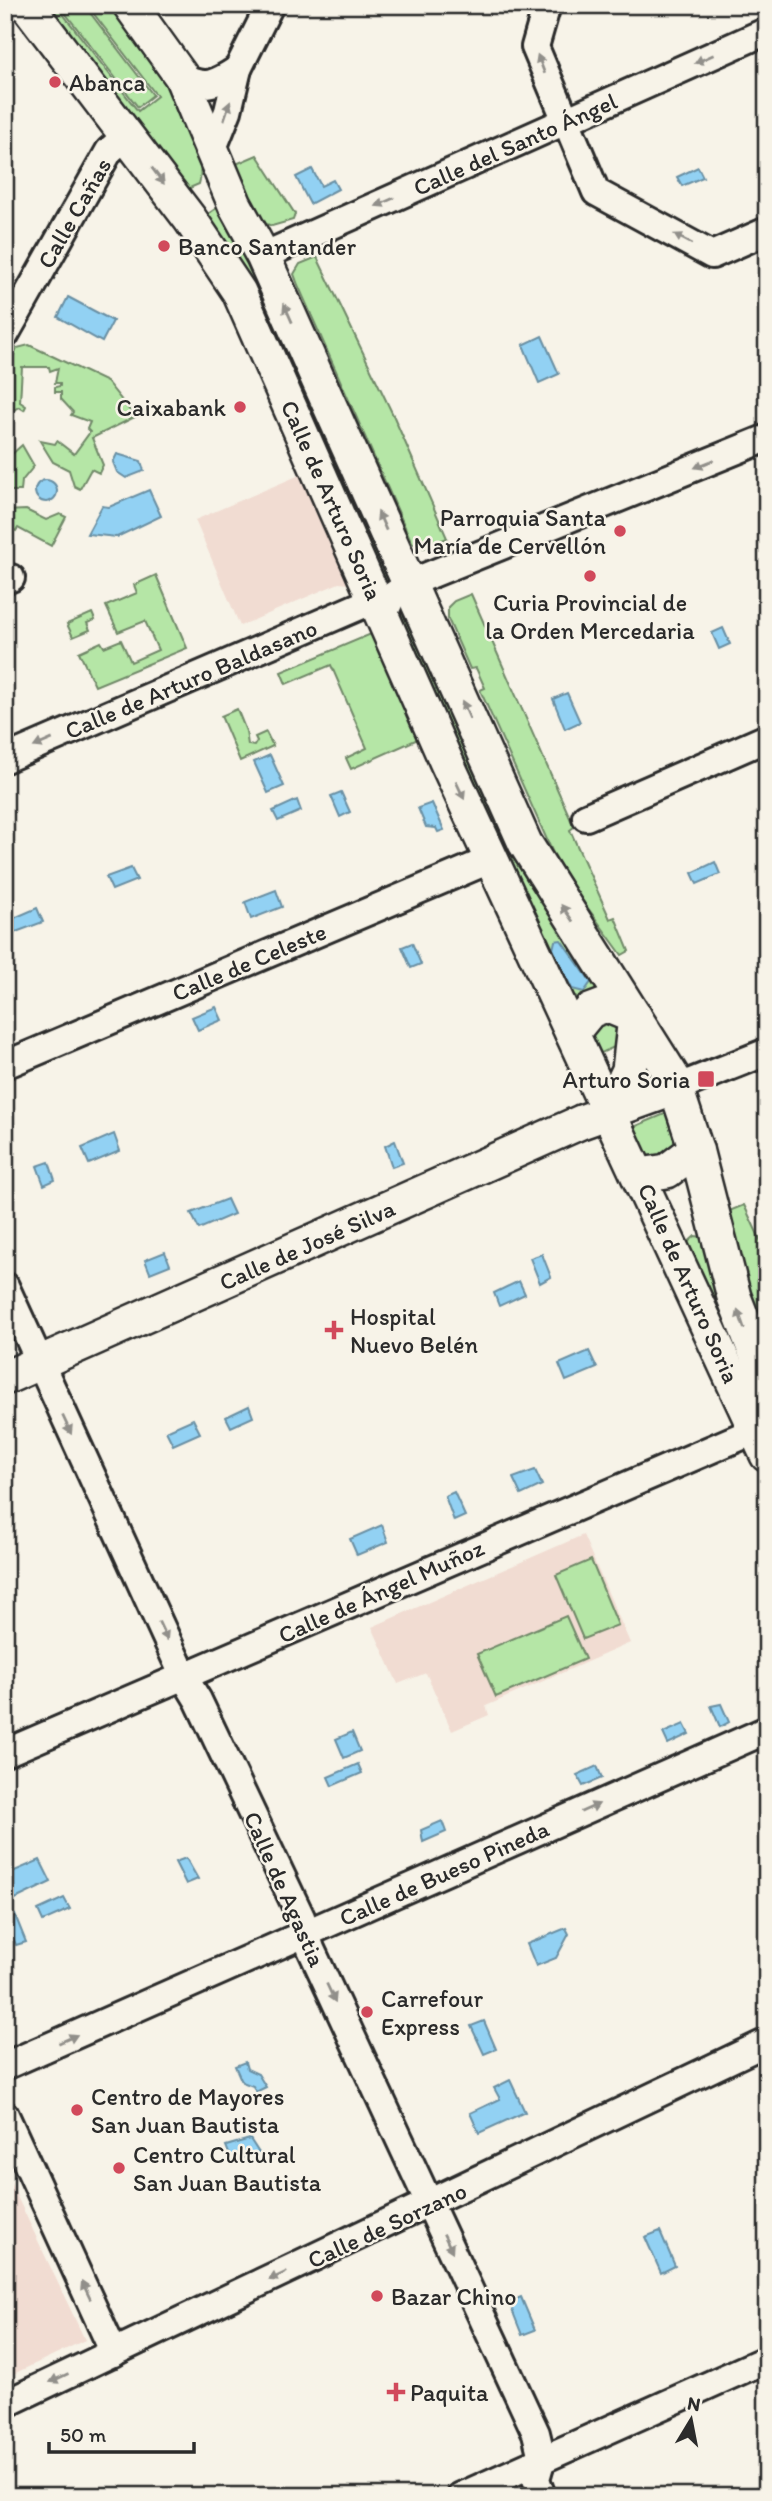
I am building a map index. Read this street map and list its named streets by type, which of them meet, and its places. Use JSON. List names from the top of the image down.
{
  "streets": {
    "main road": ["Calle de Arturo Soria", "Calle de José Silva"],
    "street": [
      "Calle del Santo Ángel",
      "Calle Cañas",
      "Calle de Arturo Baldasano",
      "Calle de Celeste",
      "Calle de Ángel Muñoz",
      "Calle de Bueso Pineda",
      "Calle de Agastia",
      "Calle de Sorzano"
    ]
  },
  "crossings": [
    ["Calle del Santo Ángel", "Calle de Arturo Soria"],
    ["Calle Cañas", "Calle de Arturo Soria"],
    ["Calle de Arturo Soria", "Calle de Arturo Baldasano"],
    ["Calle de Arturo Soria", "Calle de Celeste"],
    ["Calle de Arturo Soria", "Calle de José Silva"],
    ["Calle de Arturo Soria", "Calle de Ángel Muñoz"],
    ["Calle de José Silva", "Calle de Agastia"],
    ["Calle de Ángel Muñoz", "Calle de Agastia"],
    ["Calle de Bueso Pineda", "Calle de Agastia"],
    ["Calle de Agastia", "Calle de Sorzano"]
  ],
  "one_way": [
    "Calle del Santo Ángel",
    "Calle de Arturo Baldasano",
    "Calle de Bueso Pineda",
    "Calle de Agastia",
    "Calle de Sorzano"
  ],
  "places": {
    "other": [
      "Abanca",
      "Banco Santander",
      "Caixabank",
      "Parroquia Santa María de Cervellón",
      "Curia Provincial de la Orden Mercedaria",
      "Carrefour Express",
      "Centro de Mayores San Juan Bautista",
      "Centro Cultural San Juan Bautista",
      "Bazar Chino"
    ],
    "transit": ["Arturo Soria"],
    "health": ["Hospital Nuevo Belén", "Paquita"]
  },
  "scale_bar": "50 m",
  "north": "top"
}
